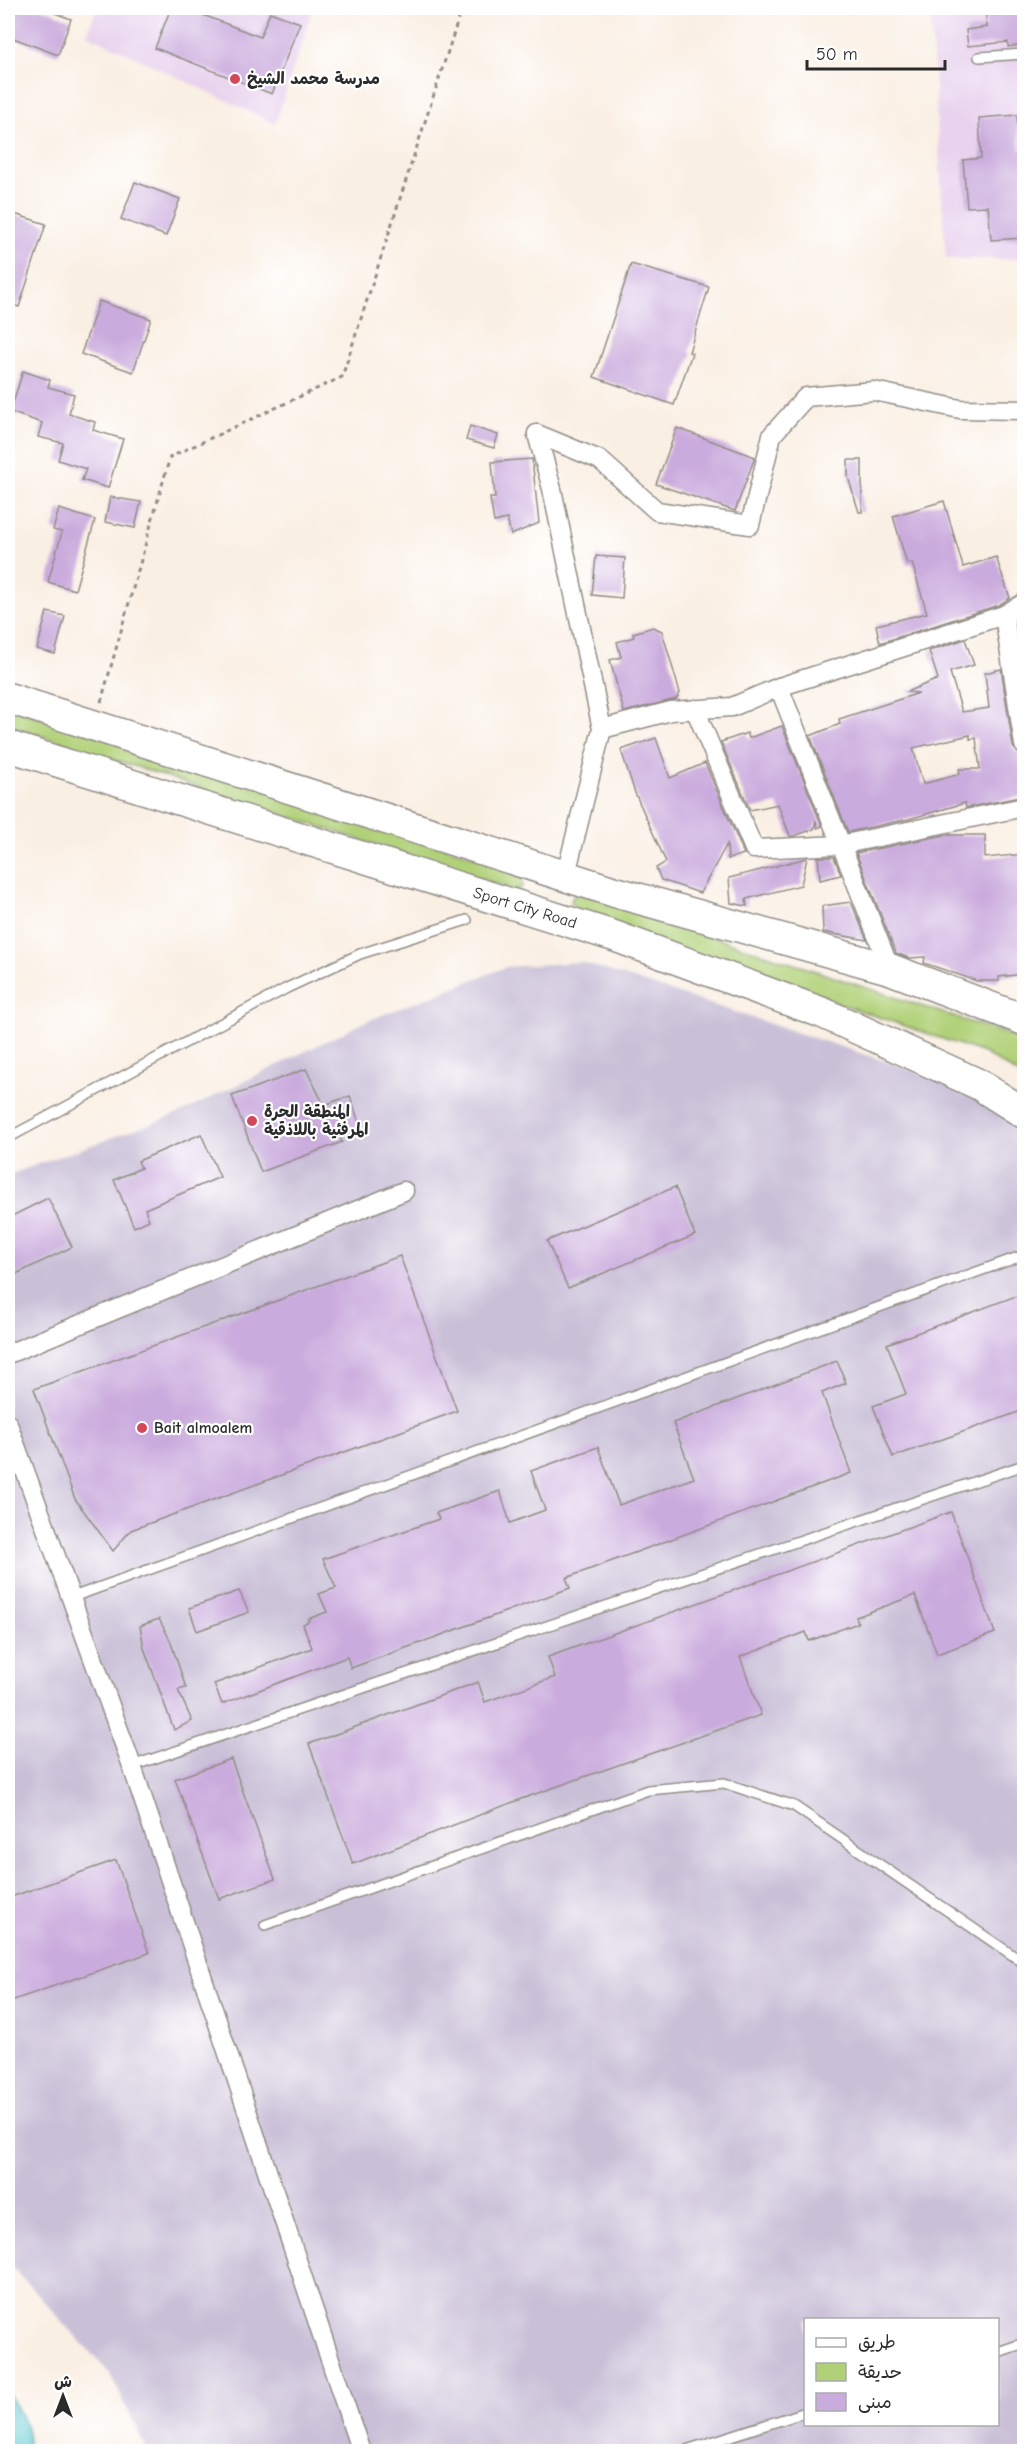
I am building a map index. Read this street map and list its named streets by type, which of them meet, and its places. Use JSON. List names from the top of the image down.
{
  "streets": {
    "main road": ["Sport City Road"]
  },
  "places": ["مدرسة محمد الشيخ", "المنطقة الحرة المرفئية باللاذقية", "Bait almoalem"],
  "legend": ["طريق", "حديقة", "مبنى"],
  "scale_bar": "50 m",
  "north": "top"
}
